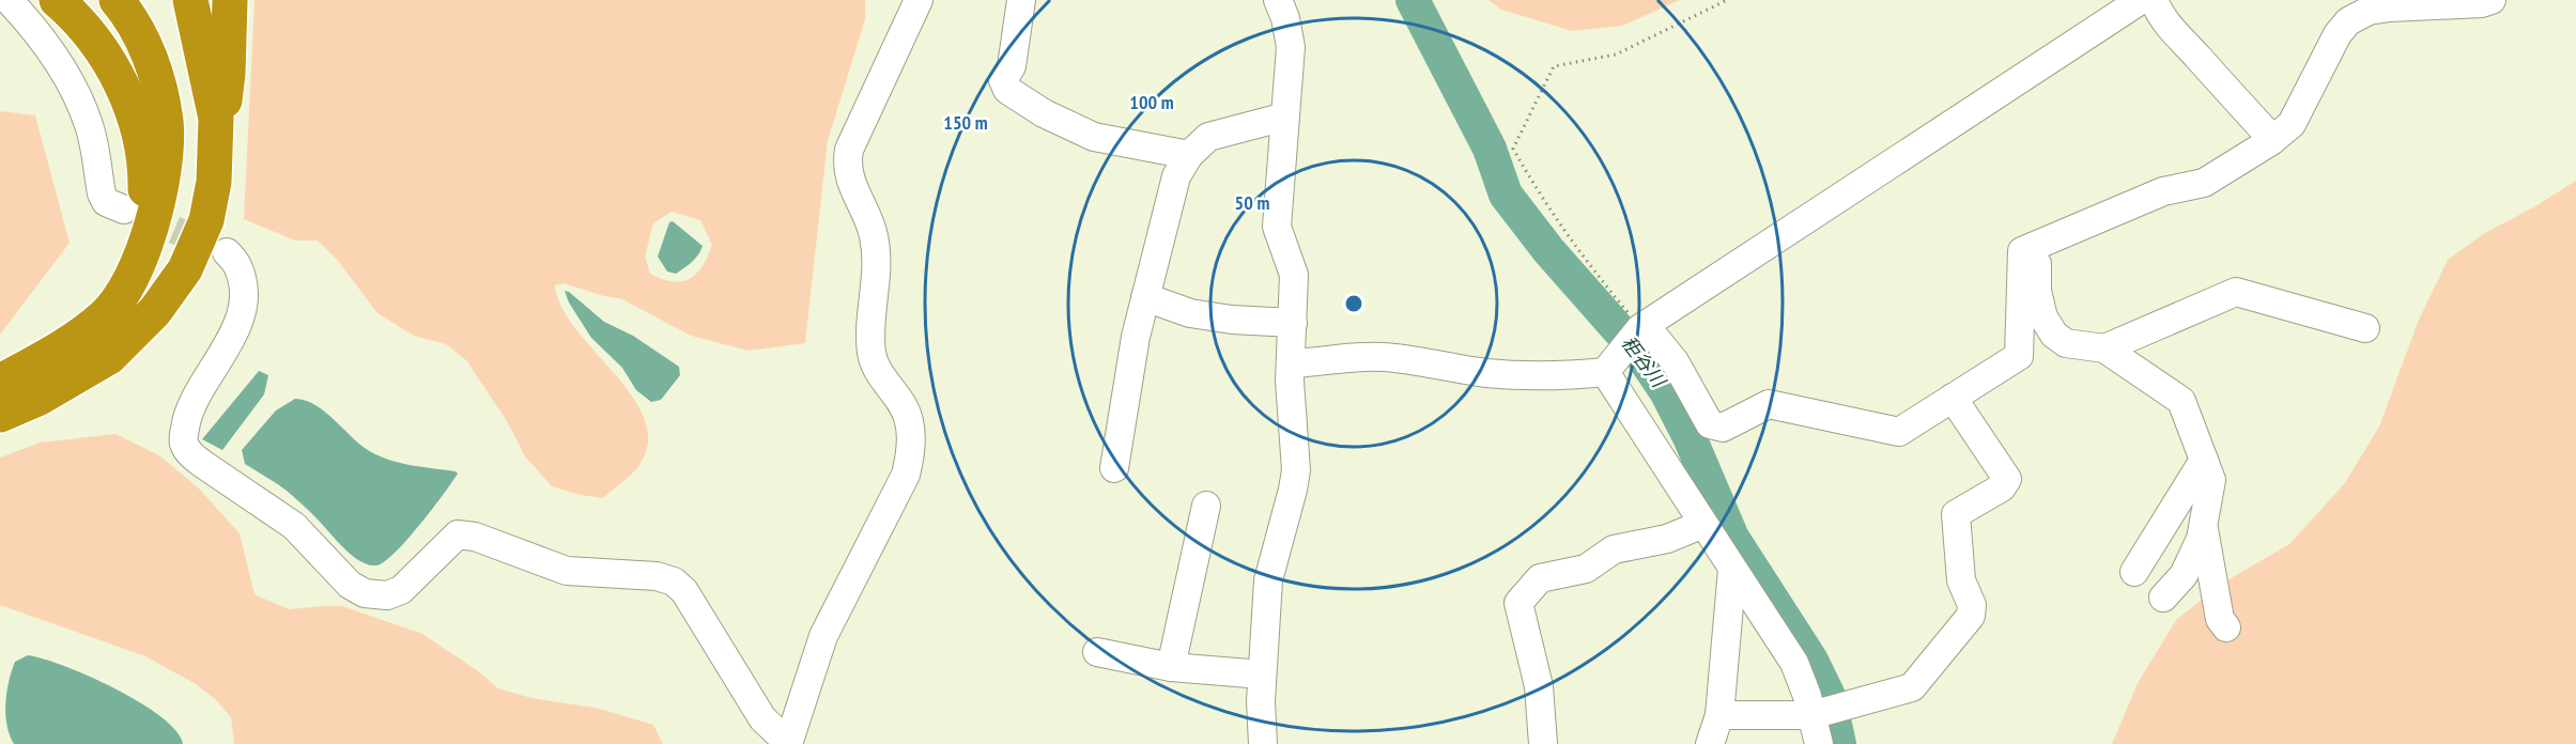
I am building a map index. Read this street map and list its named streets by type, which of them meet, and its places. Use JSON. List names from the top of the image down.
{
  "water": ["秬谷川"],
  "rings": ["100 m", "150 m", "50 m"]
}
